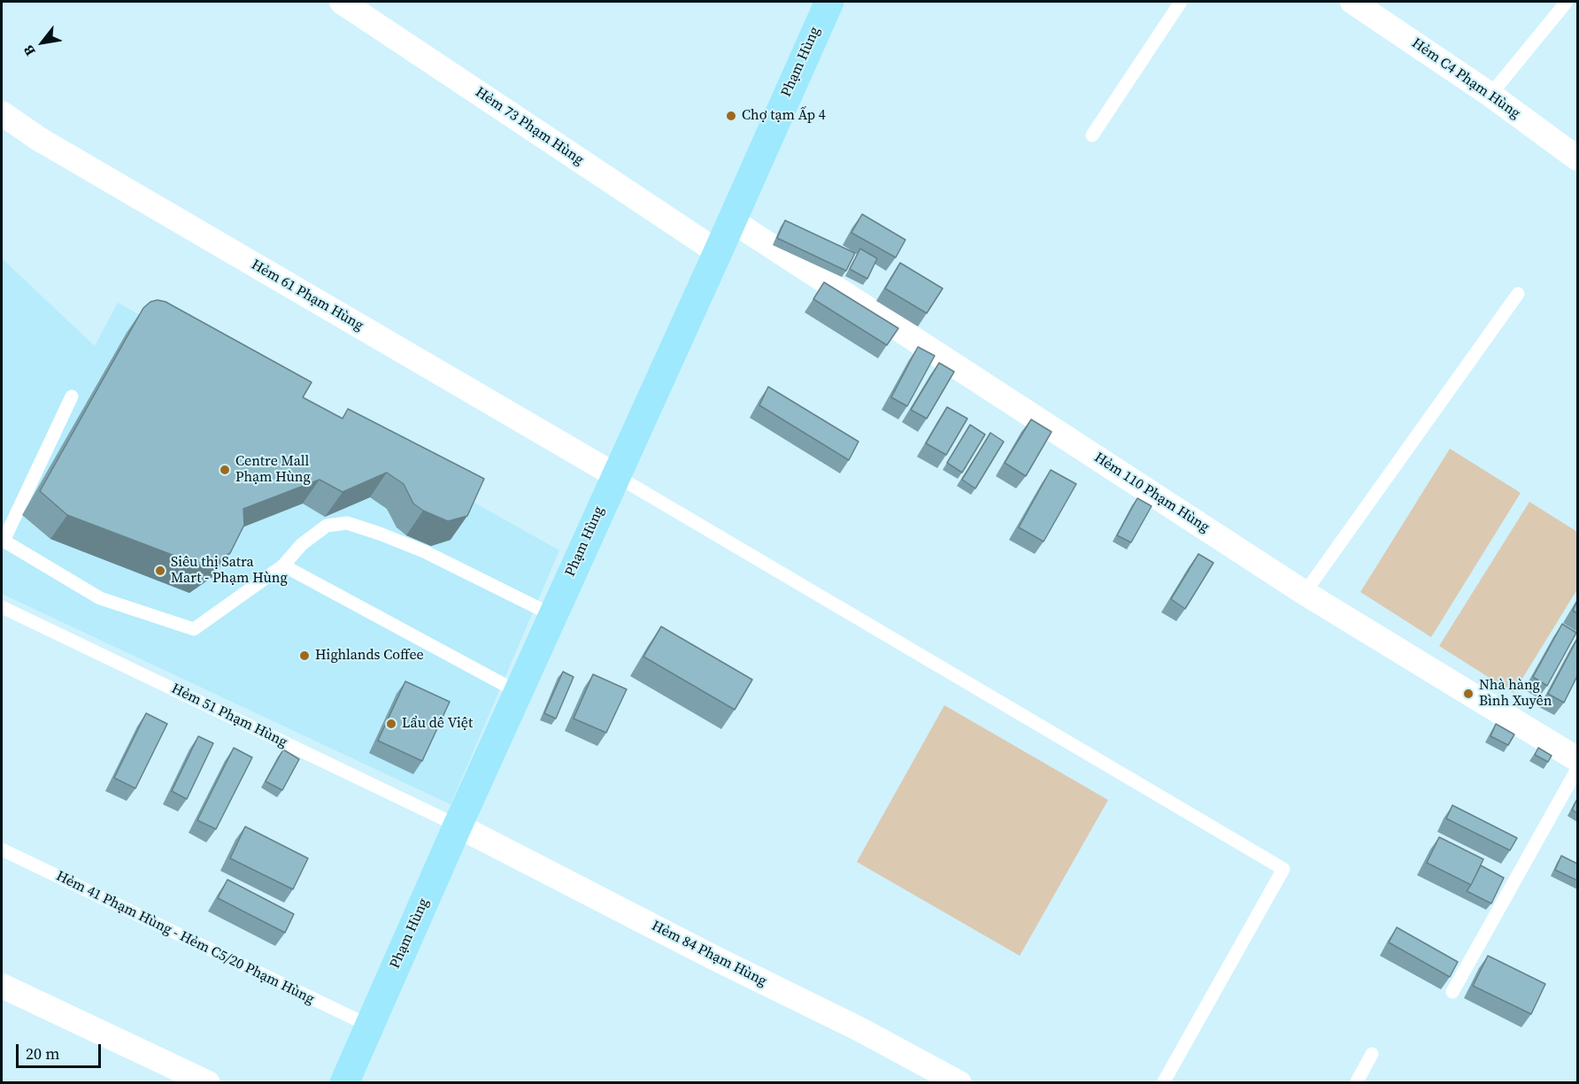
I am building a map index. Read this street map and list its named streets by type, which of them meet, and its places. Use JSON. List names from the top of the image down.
{
  "streets": {
    "main road": ["Phạm Hùng"],
    "street": [
      "Hẻm C4 Phạm Hùng",
      "Hẻm 73 Phạm Hùng",
      "Hẻm 61 Phạm Hùng",
      "Hẻm 110 Phạm Hùng",
      "Hẻm 84 Phạm Hùng"
    ],
    "lane": ["Hẻm 51 Phạm Hùng", "Hẻm 41 Phạm Hùng - Hẻm C5/20 Phạm Hùng"]
  },
  "crossings": [
    ["Phạm Hùng", "Hẻm 73 Phạm Hùng"],
    ["Phạm Hùng", "Hẻm 61 Phạm Hùng"],
    ["Phạm Hùng", "Hẻm 110 Phạm Hùng"],
    ["Phạm Hùng", "Hẻm 51 Phạm Hùng"],
    ["Phạm Hùng", "Hẻm 41 Phạm Hùng - Hẻm C5/20 Phạm Hùng"],
    ["Phạm Hùng", "Hẻm 84 Phạm Hùng"],
    ["Hẻm 51 Phạm Hùng", "Hẻm 84 Phạm Hùng"]
  ],
  "places": [
    "Chợ tạm Ấp 4",
    "Centre Mall Phạm Hùng",
    "Siêu thị Satra Mart - Phạm Hùng",
    "Highlands Coffee",
    "Nhà hàng Bình Xuyên",
    "Lẩu dê Việt"
  ],
  "scale_bar": "20 m",
  "north": "bottom left"
}
